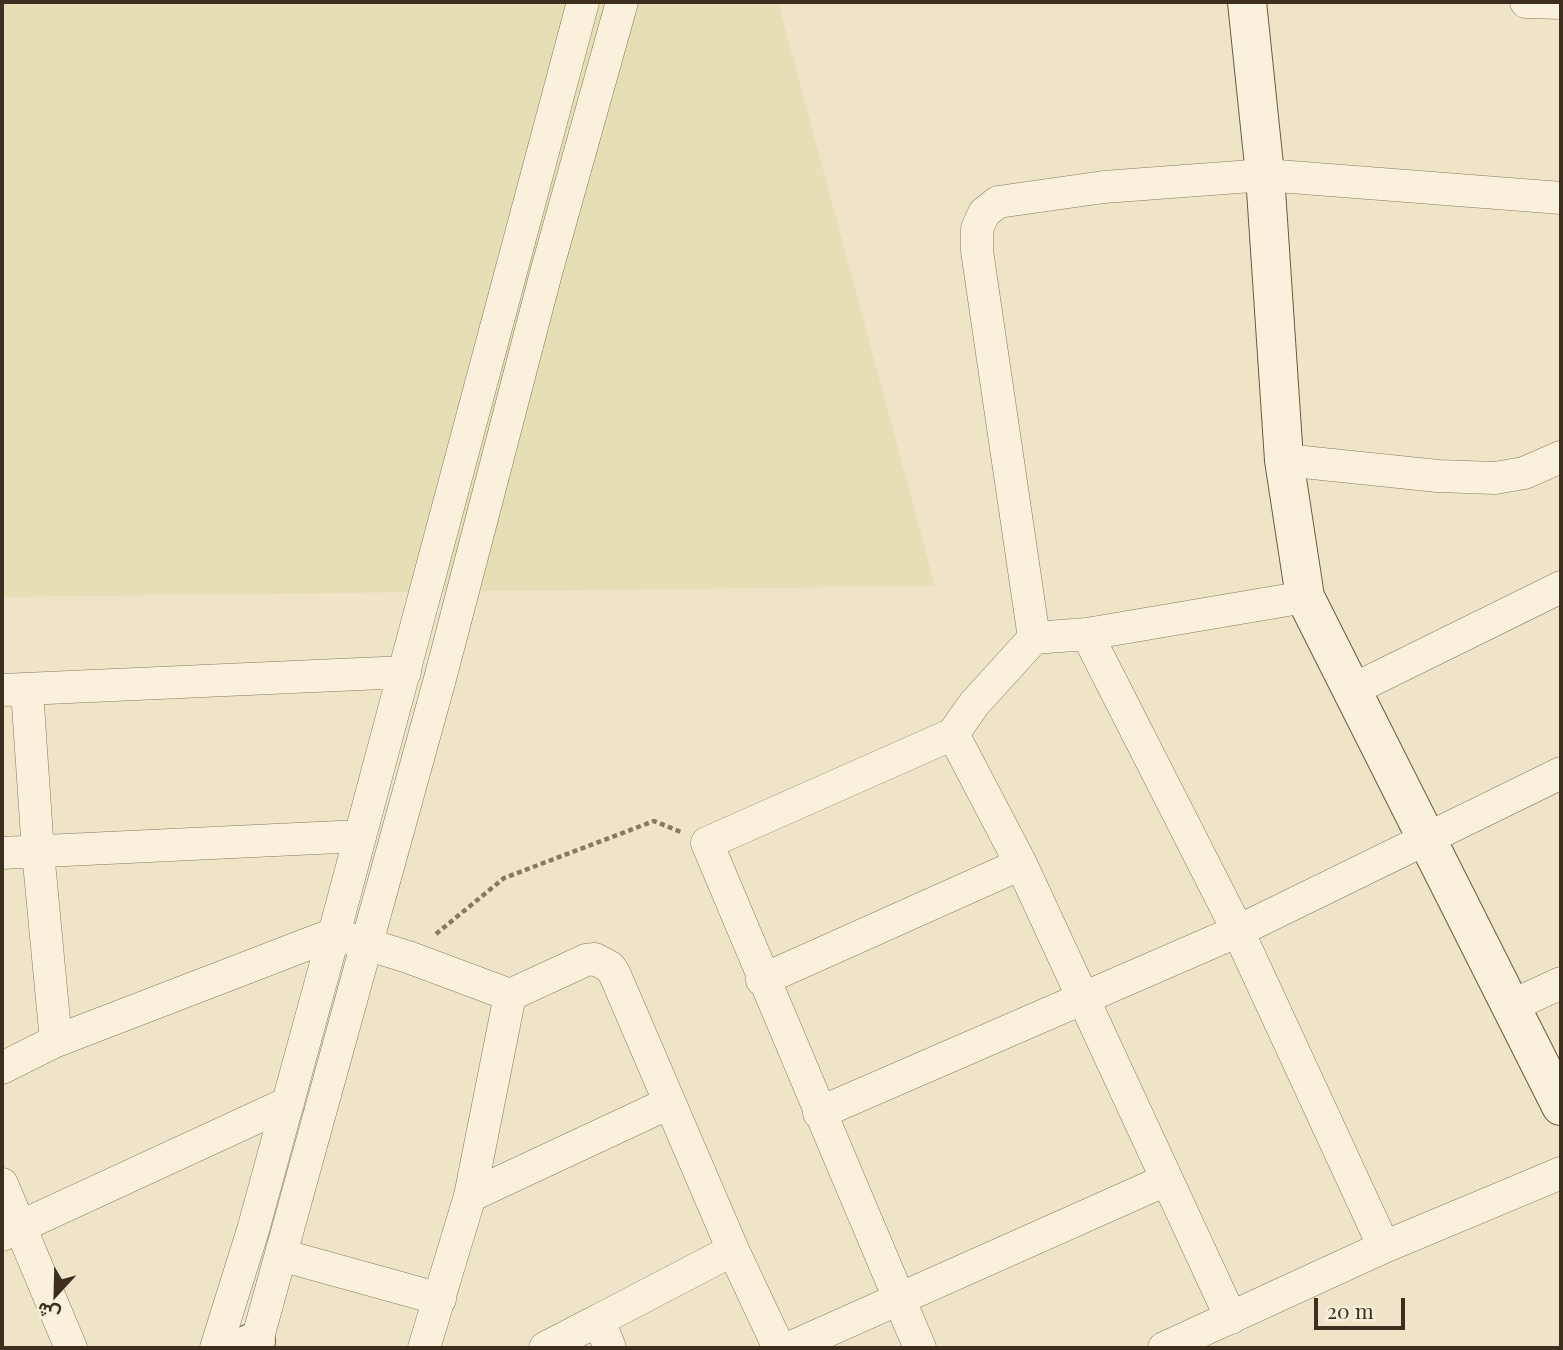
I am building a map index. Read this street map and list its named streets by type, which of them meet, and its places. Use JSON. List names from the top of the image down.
{
  "scale_bar": "20 m",
  "north": "bottom"
}
